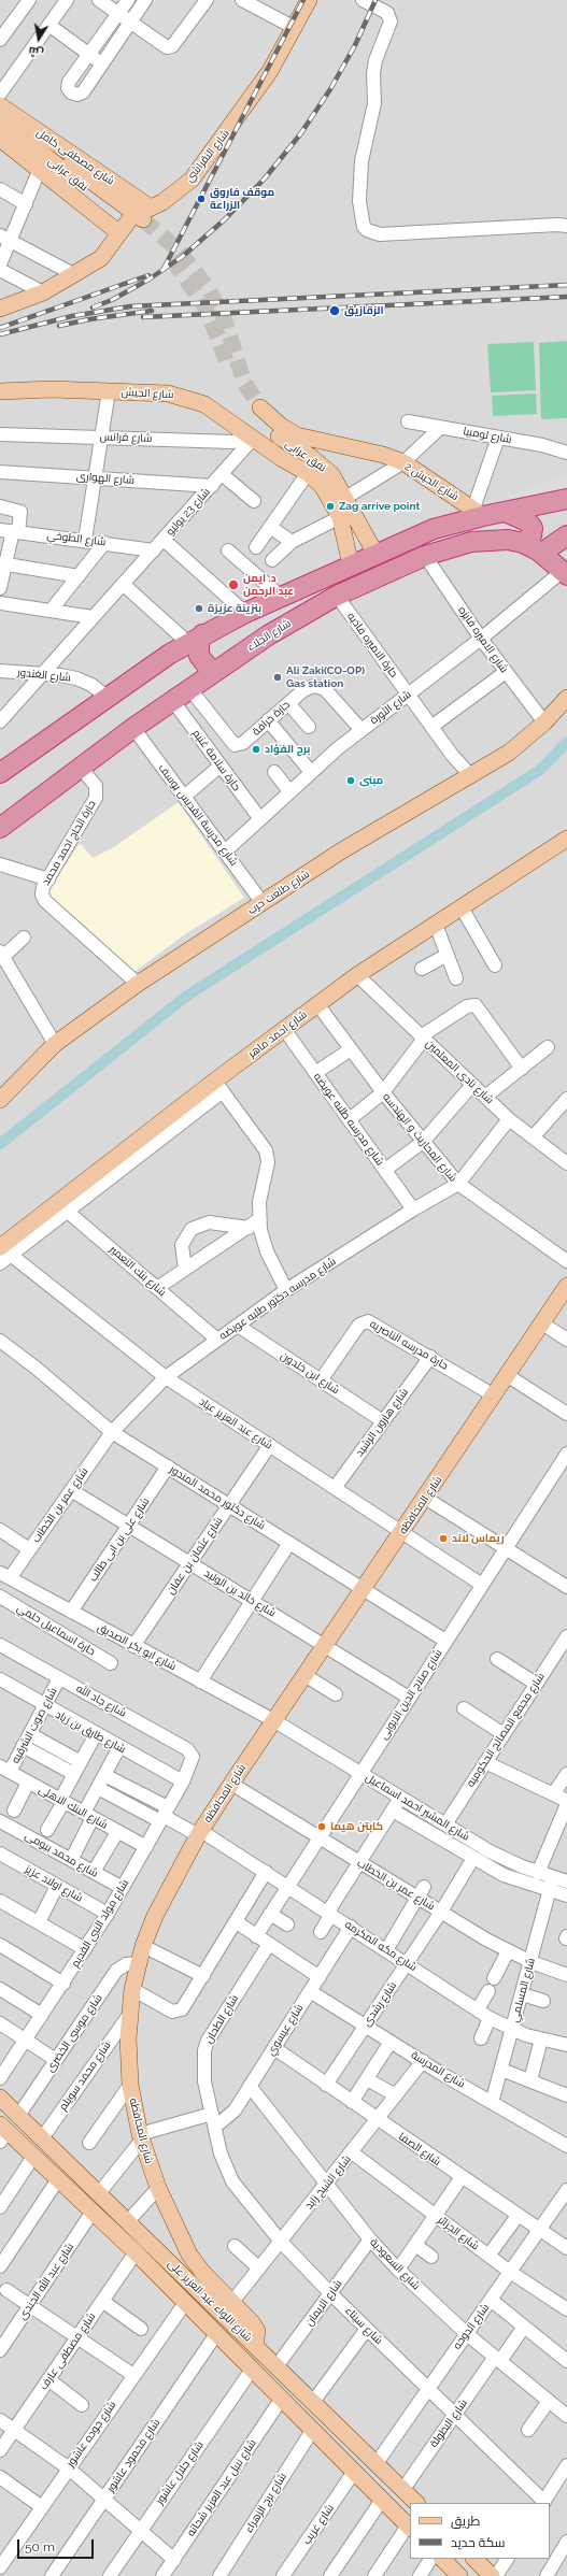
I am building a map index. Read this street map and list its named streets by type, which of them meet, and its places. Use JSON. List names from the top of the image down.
{
  "streets": {
    "highway": ["شارع الجلاء"],
    "main road": [
      "شارع النقراشي",
      "شارع مصطفى كامل",
      "نفق عرابى",
      "شارع الجيش",
      "شارع الجيش 2",
      "شارع طلعت حرب",
      "شارع احمد ماهر",
      "شارع المحافظه",
      "شارع اللواء عبد العزيز على"
    ],
    "street": [
      "شارع لومبيا",
      "شارع فرانس",
      "شارع الهوارى",
      "شارع 23 يوليو",
      "شارع الطوخي",
      "شارع الاميره فايزه",
      "حارة الاميره فاديه",
      "شارع الغندور",
      "شارع الثورة",
      "حارة خرافة",
      "حارة سلامة غنيم",
      "شارع مدرسة القديس يوسف",
      "حارة الحاج احمد محمد",
      "شارع نادى المعلمين",
      "شارع مدرسه طلبه عويضه",
      "شارع المحاريث و الهندسه",
      "شارع بنك التعمير",
      "شارع مدرسه دكتور طلبه عويضه",
      "حارة مدرسه الناصريه",
      "شارع ابن خلدون",
      "شارع هارون الرشيد",
      "شارع عبد العزيز عياد",
      "شارع دكتور محمد المندور",
      "شارع عمر بن الخطاب",
      "شارع على بن ابى طالب",
      "شارع عثمان بن عفان",
      "شارع خالد بن الوليد",
      "حارة اسماعيل حلمي",
      "شارع ابو بكر الصديق",
      "شارع صلاح الدين الايوبى",
      "شارع جاد الله",
      "شارع صوت الشرقيه",
      "شارع مجمع المصالح الحكوميه",
      "شارع طارق بن زياد",
      "شارع البنك الاهلى",
      "شارع المشير احمد اسماعيل",
      "شارع محمد بيومى",
      "شارع اولاد عزيز",
      "شارع مولد النبى القديم",
      "شارع مكه المكرمه",
      "شارع المسلمي",
      "شارع رشدى",
      "شارع الطحان",
      "شارع عيسوي",
      "شارع موسى الخضرى",
      "شارع المدرسة",
      "شارع محمد سويلم",
      "شارع الصفا",
      "شارع الشيخ زايد",
      "شارع الجزائر",
      "شارع السعودية",
      "شارع عبد الله الجندى",
      "شارع الايمان",
      "شارع سيناء",
      "شارع الدوحه",
      "شارع مصطفى عارف",
      "شارع البطولة",
      "شارع جوده عاشور",
      "شارع محمود عاشور",
      "شارع جلال عاشور",
      "شارع نبيل عبد العزيز شحاته",
      "شارع برج الزهراء",
      "شارع غريب"
    ]
  },
  "crossings": [
    ["شارع النقراشي", "شارع مصطفى كامل"],
    ["شارع النقراشي", "نفق عرابى"],
    ["شارع مصطفى كامل", "نفق عرابى"],
    ["نفق عرابى", "شارع الجيش"],
    ["نفق عرابى", "شارع الجيش 2"],
    ["شارع الجيش", "شارع فرانس"],
    ["شارع الجيش", "شارع الجيش 2"],
    ["شارع فرانس", "شارع 23 يوليو"],
    ["شارع الهوارى", "شارع 23 يوليو"],
    ["شارع 23 يوليو", "شارع الطوخي"],
    ["شارع 23 يوليو", "شارع الغندور"],
    ["شارع الجلاء", "شارع الاميره فايزه"],
    ["شارع الجلاء", "حارة الاميره فاديه"],
    ["شارع الجلاء", "شارع الثورة"],
    ["شارع الجلاء", "حارة خرافة"],
    ["شارع الجلاء", "حارة سلامة غنيم"],
    ["شارع الجلاء", "شارع مدرسة القديس يوسف"],
    ["شارع الجلاء", "حارة الحاج احمد محمد"],
    ["شارع الاميره فايزه", "شارع الثورة"],
    ["شارع الاميره فايزه", "شارع طلعت حرب"],
    ["حارة الاميره فاديه", "شارع الثورة"],
    ["حارة الاميره فاديه", "شارع طلعت حرب"],
    ["شارع الثورة", "حارة خرافة"],
    ["شارع الثورة", "حارة سلامة غنيم"],
    ["شارع الثورة", "شارع مدرسة القديس يوسف"],
    ["شارع مدرسة القديس يوسف", "شارع طلعت حرب"],
    ["حارة الحاج احمد محمد", "شارع طلعت حرب"],
    ["شارع احمد ماهر", "شارع نادى المعلمين"],
    ["شارع احمد ماهر", "شارع مدرسه طلبه عويضه"],
    ["شارع احمد ماهر", "شارع المحاريث و الهندسه"],
    ["شارع احمد ماهر", "شارع بنك التعمير"],
    ["شارع احمد ماهر", "شارع عبد العزيز عياد"],
    ["شارع مدرسه طلبه عويضه", "شارع مدرسه دكتور طلبه عويضه"],
    ["شارع المحاريث و الهندسه", "شارع مدرسه دكتور طلبه عويضه"],
    ["شارع بنك التعمير", "شارع مدرسه دكتور طلبه عويضه"],
    ["شارع مدرسه دكتور طلبه عويضه", "شارع ابن خلدون"],
    ["شارع مدرسه دكتور طلبه عويضه", "شارع عبد العزيز عياد"],
    ["شارع مدرسه دكتور طلبه عويضه", "شارع دكتور محمد المندور"],
    ["شارع مدرسه دكتور طلبه عويضه", "شارع عمر بن الخطاب"],
    ["حارة مدرسه الناصريه", "شارع ابن خلدون"],
    ["حارة مدرسه الناصريه", "شارع هارون الرشيد"],
    ["حارة مدرسه الناصريه", "شارع المحافظه"],
    ["شارع ابن خلدون", "شارع هارون الرشيد"],
    ["شارع هارون الرشيد", "شارع عبد العزيز عياد"],
    ["شارع عبد العزيز عياد", "شارع المحافظه"],
    ["شارع عبد العزيز عياد", "شارع عثمان بن عفان"],
    ["شارع عبد العزيز عياد", "شارع صلاح الدين الايوبى"],
    ["شارع دكتور محمد المندور", "شارع عمر بن الخطاب"],
    ["شارع دكتور محمد المندور", "شارع المحافظه"],
    ["شارع دكتور محمد المندور", "شارع على بن ابى طالب"],
    ["شارع دكتور محمد المندور", "شارع عثمان بن عفان"],
    ["شارع دكتور محمد المندور", "شارع صلاح الدين الايوبى"],
    ["شارع عمر بن الخطاب", "شارع المحافظه"],
    ["شارع عمر بن الخطاب", "شارع خالد بن الوليد"],
    ["شارع عمر بن الخطاب", "شارع ابو بكر الصديق"],
    ["شارع عمر بن الخطاب", "شارع صلاح الدين الايوبى"],
    ["شارع عمر بن الخطاب", "شارع المسلمي"],
    ["شارع عمر بن الخطاب", "شارع رشدى"],
    ["شارع المحافظه", "شارع خالد بن الوليد"],
    ["شارع المحافظه", "شارع ابو بكر الصديق"],
    ["شارع المحافظه", "شارع المشير احمد اسماعيل"],
    ["شارع المحافظه", "شارع مكه المكرمه"],
    ["شارع المحافظه", "شارع موسى الخضرى"],
    ["شارع المحافظه", "شارع محمد سويلم"],
    ["شارع المحافظه", "شارع الشيخ زايد"],
    ["شارع المحافظه", "شارع اللواء عبد العزيز على"],
    ["شارع على بن ابى طالب", "شارع خالد بن الوليد"],
    ["شارع على بن ابى طالب", "شارع ابو بكر الصديق"],
    ["شارع عثمان بن عفان", "شارع خالد بن الوليد"],
    ["شارع عثمان بن عفان", "شارع ابو بكر الصديق"],
    ["شارع خالد بن الوليد", "شارع صلاح الدين الايوبى"],
    ["شارع ابو بكر الصديق", "شارع المشير احمد اسماعيل"],
    ["شارع صلاح الدين الايوبى", "شارع المشير احمد اسماعيل"],
    ["شارع صلاح الدين الايوبى", "شارع مكه المكرمه"],
    ["شارع جاد الله", "شارع صوت الشرقيه"],
    ["شارع جاد الله", "شارع مولد النبى القديم"],
    ["شارع صوت الشرقيه", "شارع طارق بن زياد"],
    ["شارع صوت الشرقيه", "شارع البنك الاهلى"],
    ["شارع مجمع المصالح الحكوميه", "شارع المشير احمد اسماعيل"],
    ["شارع طارق بن زياد", "شارع مولد النبى القديم"],
    ["شارع البنك الاهلى", "شارع مولد النبى القديم"],
    ["شارع المشير احمد اسماعيل", "شارع المسلمي"],
    ["شارع المشير احمد اسماعيل", "شارع رشدى"],
    ["شارع محمد بيومى", "شارع مولد النبى القديم"],
    ["شارع اولاد عزيز", "شارع مولد النبى القديم"],
    ["شارع مولد النبى القديم", "شارع مكه المكرمه"],
    ["شارع مكه المكرمه", "شارع المسلمي"],
    ["شارع مكه المكرمه", "شارع رشدى"],
    ["شارع مكه المكرمه", "شارع عيسوي"],
    ["شارع المسلمي", "شارع المدرسة"],
    ["شارع رشدى", "شارع المدرسة"],
    ["شارع رشدى", "شارع الصفا"],
    ["شارع الطحان", "شارع عيسوي"],
    ["شارع الطحان", "شارع سيناء"],
    ["شارع عيسوي", "شارع المدرسة"],
    ["شارع عيسوي", "شارع الصفا"],
    ["شارع عيسوي", "شارع السعودية"],
    ["شارع عيسوي", "شارع سيناء"],
    ["شارع موسى الخضرى", "شارع اللواء عبد العزيز على"],
    ["شارع المدرسة", "شارع الشيخ زايد"],
    ["شارع محمد سويلم", "شارع اللواء عبد العزيز على"],
    ["شارع الصفا", "شارع الشيخ زايد"],
    ["شارع الصفا", "شارع الدوحه"],
    ["شارع الشيخ زايد", "شارع الجزائر"],
    ["شارع الشيخ زايد", "شارع السعودية"],
    ["شارع الشيخ زايد", "شارع سيناء"],
    ["شارع الجزائر", "شارع الدوحه"],
    ["شارع السعودية", "شارع الايمان"],
    ["شارع السعودية", "شارع الدوحه"],
    ["شارع السعودية", "شارع البطولة"],
    ["شارع عبد الله الجندى", "شارع اللواء عبد العزيز على"],
    ["شارع اللواء عبد العزيز على", "شارع الايمان"],
    ["شارع اللواء عبد العزيز على", "شارع الدوحه"],
    ["شارع اللواء عبد العزيز على", "شارع مصطفى عارف"],
    ["شارع اللواء عبد العزيز على", "شارع البطولة"],
    ["شارع اللواء عبد العزيز على", "شارع جوده عاشور"],
    ["شارع اللواء عبد العزيز على", "شارع محمود عاشور"],
    ["شارع اللواء عبد العزيز على", "شارع جلال عاشور"],
    ["شارع اللواء عبد العزيز على", "شارع نبيل عبد العزيز شحاته"],
    ["شارع اللواء عبد العزيز على", "شارع برج الزهراء"],
    ["شارع اللواء عبد العزيز على", "شارع غريب"],
    ["شارع الايمان", "شارع سيناء"],
    ["شارع سيناء", "شارع الدوحه"],
    ["شارع سيناء", "شارع البطولة"]
  ],
  "places": [
    "موقف فاروق الزراعة",
    "الزقازيق",
    "Zag arrive point",
    "د. ايمن عبد الرحمن",
    "بنزينة عزيزة",
    "Ali Zaki(CO-OP) Gas station",
    "برج الفؤاد",
    "مبنى",
    "ريماس لاند",
    "كابتن هيما"
  ],
  "legend": ["طريق", "سكة حديد"],
  "scale_bar": "50 m",
  "north": "bottom"
}
